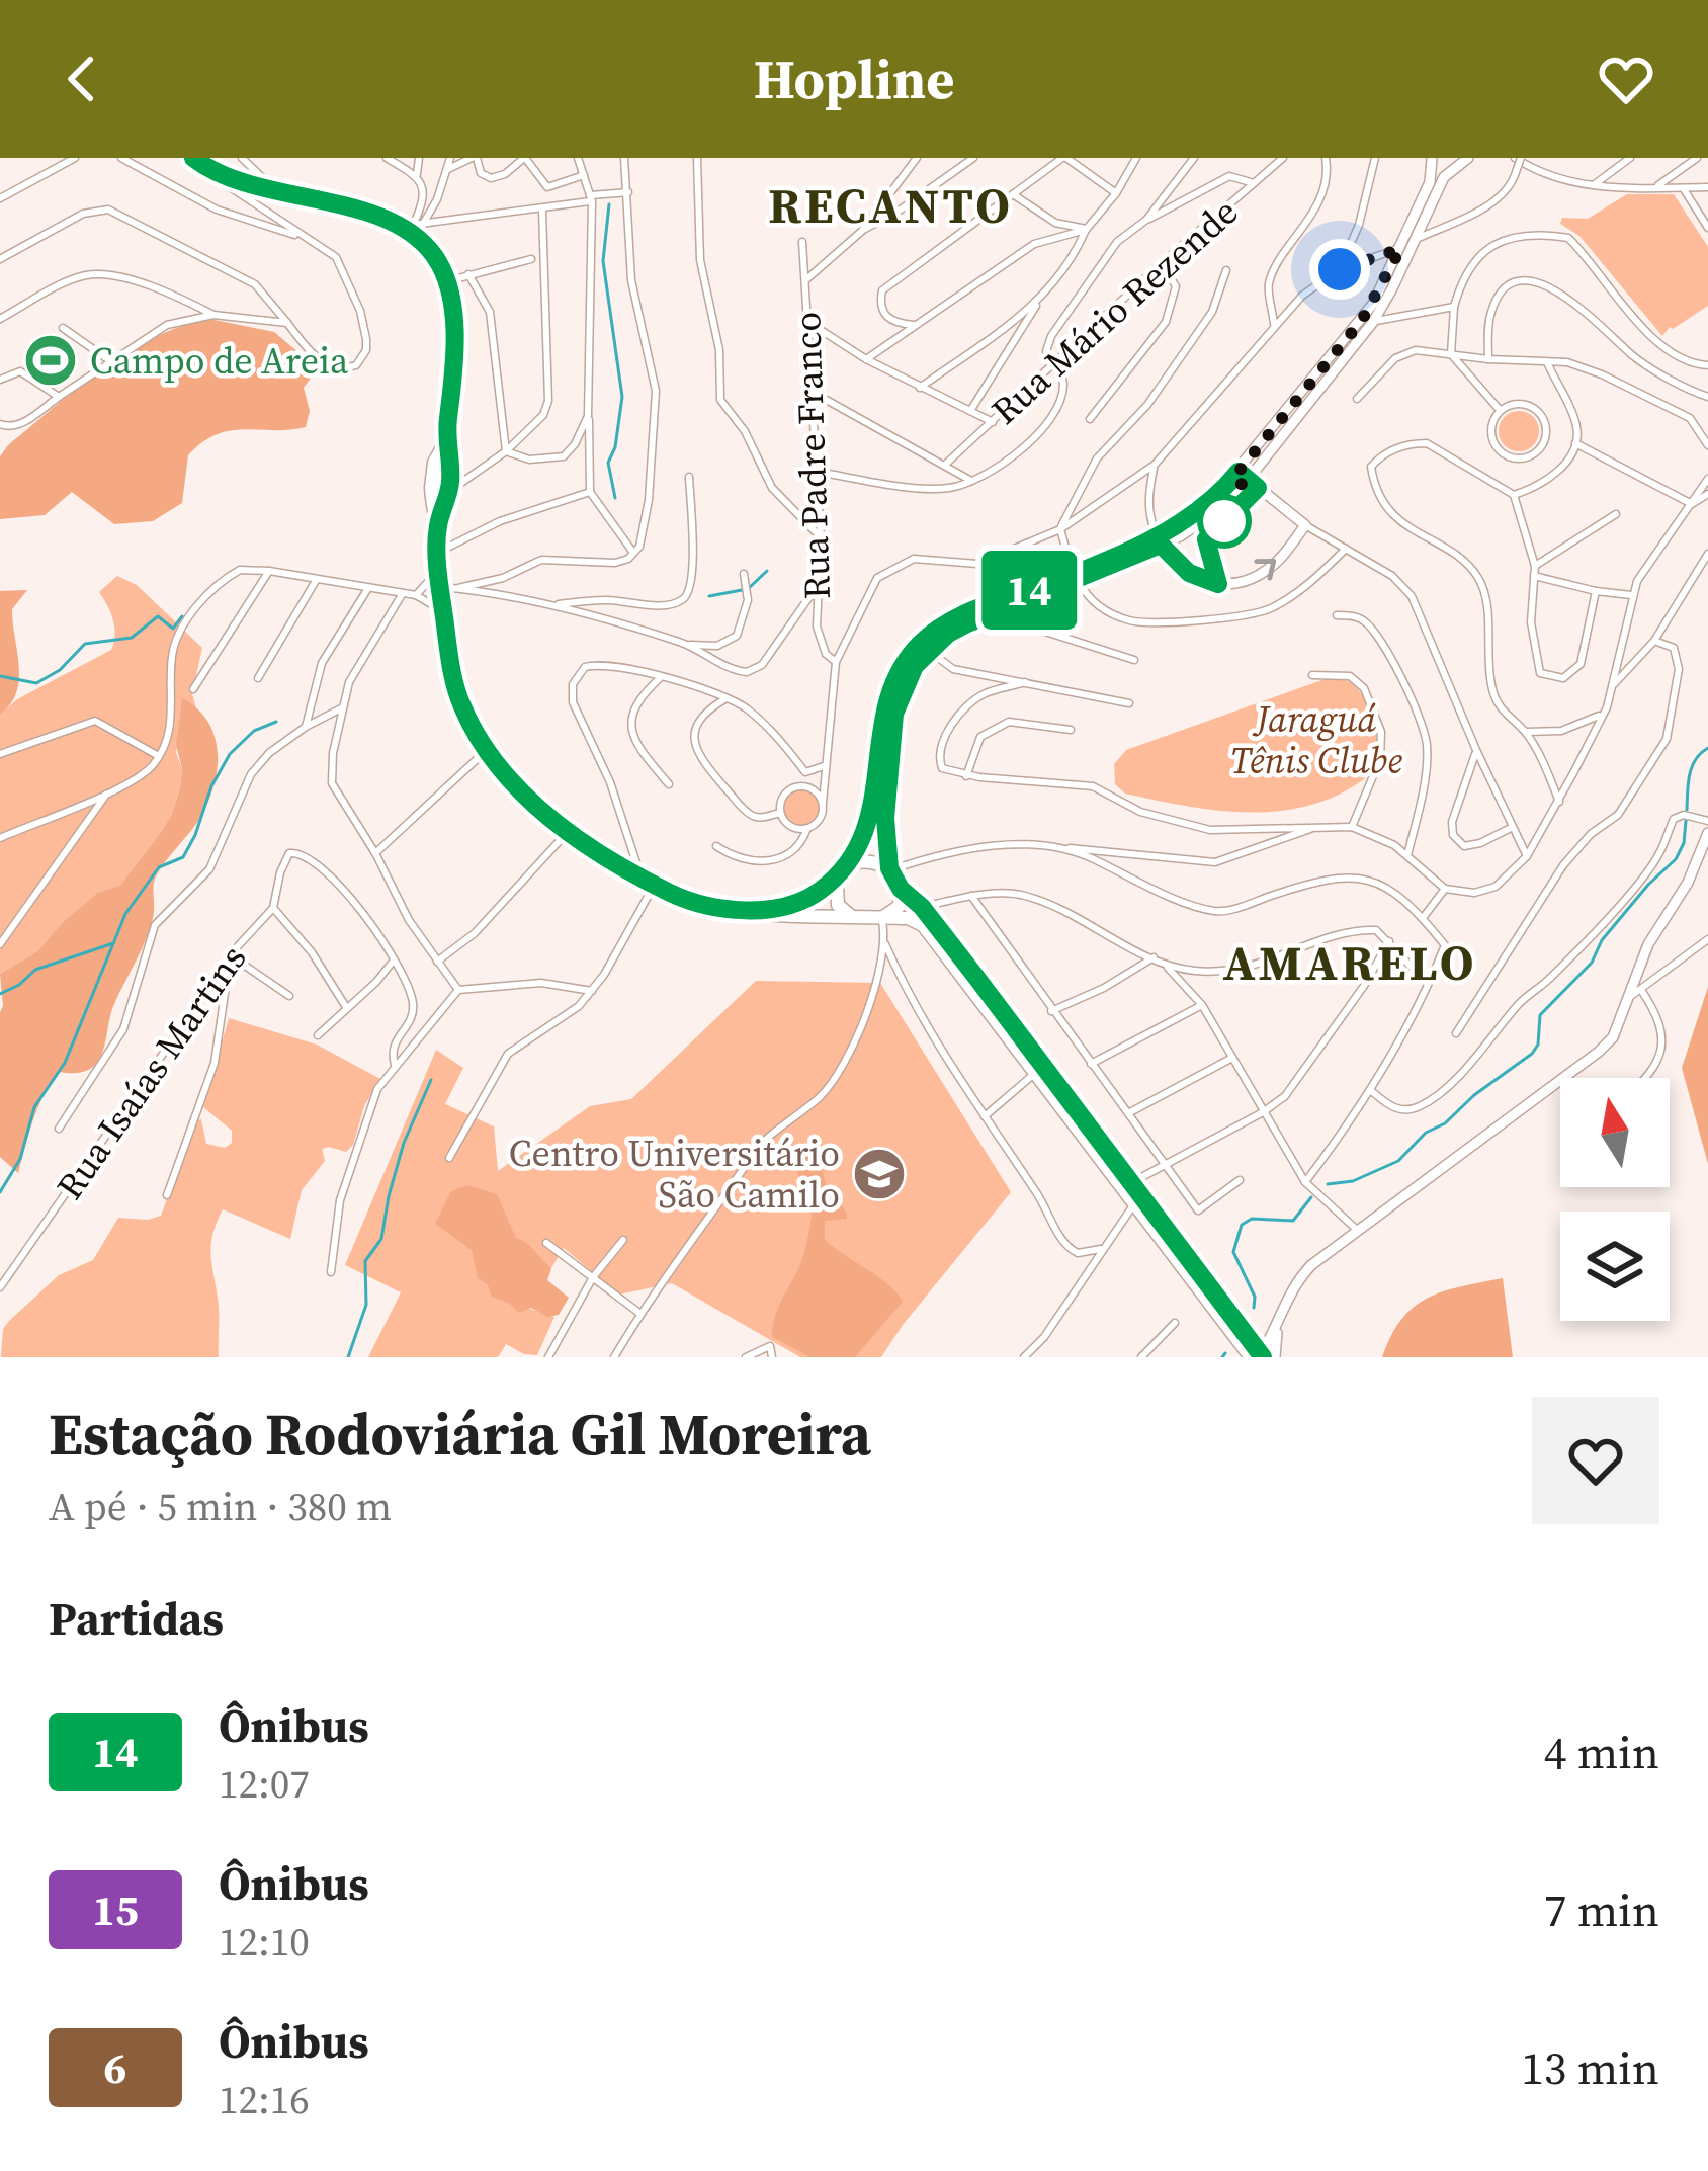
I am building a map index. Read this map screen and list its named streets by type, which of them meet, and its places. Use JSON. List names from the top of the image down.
{
  "streets": {
    "street": ["Rua Mário Rezende", "Rua Padre Franco", "Rua Isaías Martins"]
  },
  "districts": ["RECANTO", "AMARELO"],
  "parks": ["Jaraguá Tênis Clube"],
  "places": {
    "sports": ["Campo de Areia"],
    "school or university": ["Centro Universitário São Camilo"]
  },
  "lines": ["bus line 14"],
  "north": "top",
  "page": {
    "header": "Hopline",
    "on_map": "14",
    "heading": [
      ["Estação Rodoviária Gil Moreira", "A pé · 5 min · 380 m"],
      "Partidas"
    ],
    "list": [
      {
        "mark": "14",
        "name": "Ônibus",
        "note": "12:07",
        "value": "4 min"
      },
      {
        "mark": "15",
        "name": "Ônibus",
        "note": "12:10",
        "value": "7 min"
      },
      {
        "mark": "6",
        "name": "Ônibus",
        "note": "12:16",
        "value": "13 min"
      }
    ]
  }
}
